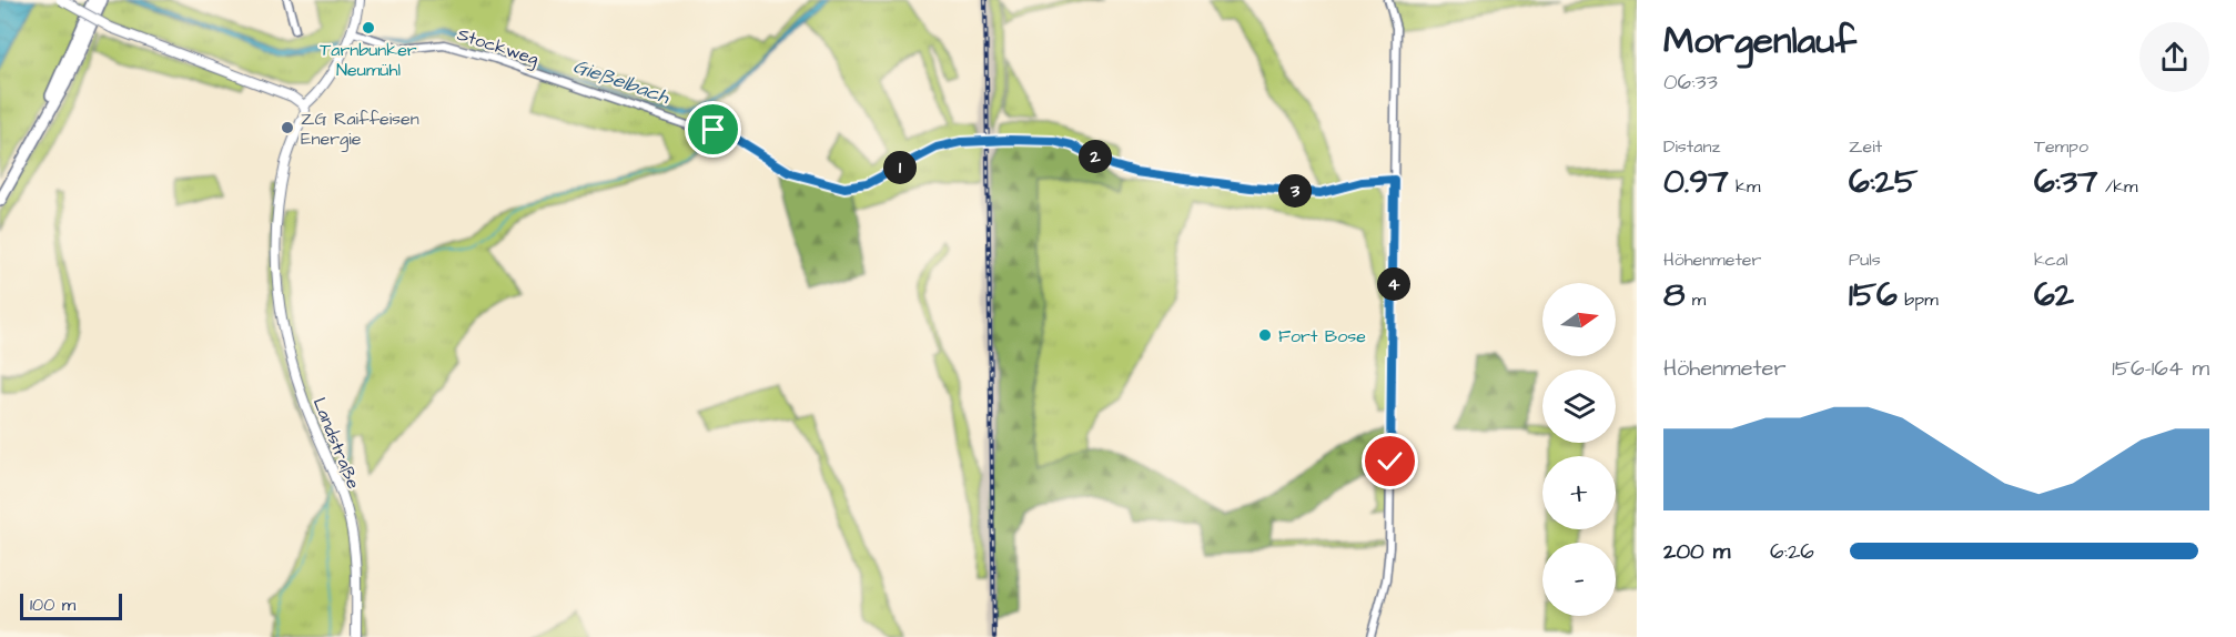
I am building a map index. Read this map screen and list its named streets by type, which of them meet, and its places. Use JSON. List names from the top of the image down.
{
  "streets": {
    "street": ["Stockweg", "Landstraße"]
  },
  "water": ["Gießelbach"],
  "places": ["Tarnbunker Neumühl", "ZG Raiffeisen Energie", "Fort Bose"],
  "scale_bar": "100 m",
  "north": "right",
  "page": {
    "heading": ["Morgenlauf", "06:33"],
    "stats": [
      ["Distanz", "0.97 km"],
      ["Zeit", "6:25"],
      ["Tempo", "6:37 /km"],
      ["Höhenmeter", "8 m"],
      ["Puls", "156 bpm"],
      ["kcal", "62"]
    ],
    "pins": [
      "2",
      "1",
      "3",
      "4"
    ],
    "map_buttons": ["+", "−"],
    "chart": ["Höhenmeter", "156–164 m"],
    "list": [
      {
        "name": "200 m",
        "note": "6:26"
      }
    ],
    "scale": "100 m"
  }
}
